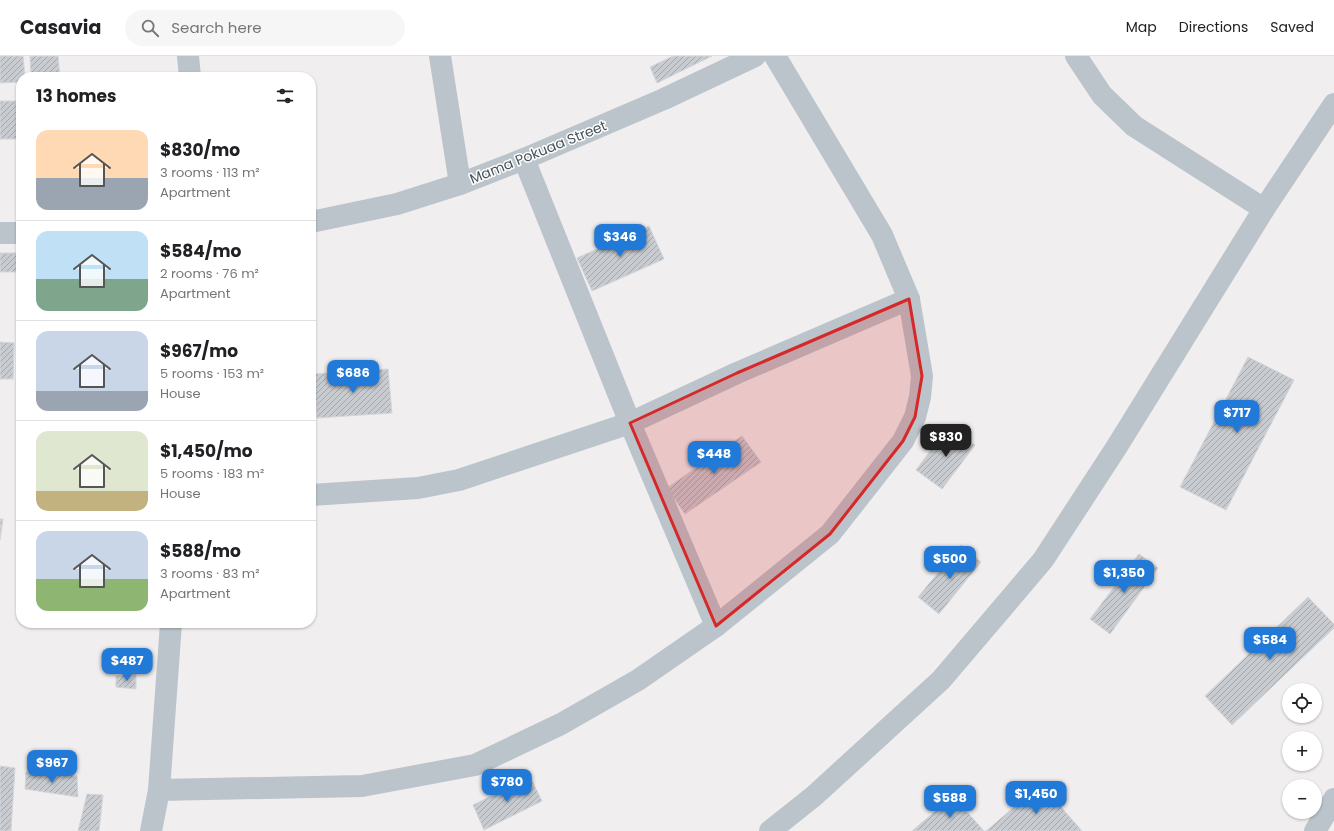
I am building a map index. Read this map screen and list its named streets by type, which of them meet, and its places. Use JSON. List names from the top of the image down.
{
  "streets": {
    "street": ["Mama Pokuaa Street"]
  },
  "page": {
    "header": "Casavia",
    "search": "Search here",
    "nav": ["Map", "Directions", "Saved"],
    "heading": "13 homes",
    "list": [
      {
        "name": "$830/mo",
        "note": "3 rooms · 113 m² · Apartment"
      },
      {
        "name": "$584/mo",
        "note": "2 rooms · 76 m² · Apartment"
      },
      {
        "name": "$967/mo",
        "note": "5 rooms · 153 m² · House"
      },
      {
        "name": "$1,450/mo",
        "note": "5 rooms · 183 m² · House"
      },
      {
        "name": "$588/mo",
        "note": "3 rooms · 83 m² · Apartment"
      }
    ],
    "price": [
      "$346",
      "$686",
      "$717",
      "$830",
      "$448",
      "$500",
      "$1,350",
      "$584",
      "$487",
      "$967",
      "$780",
      "$1,450",
      "$588"
    ],
    "map_buttons": ["+", "−"]
  }
}
